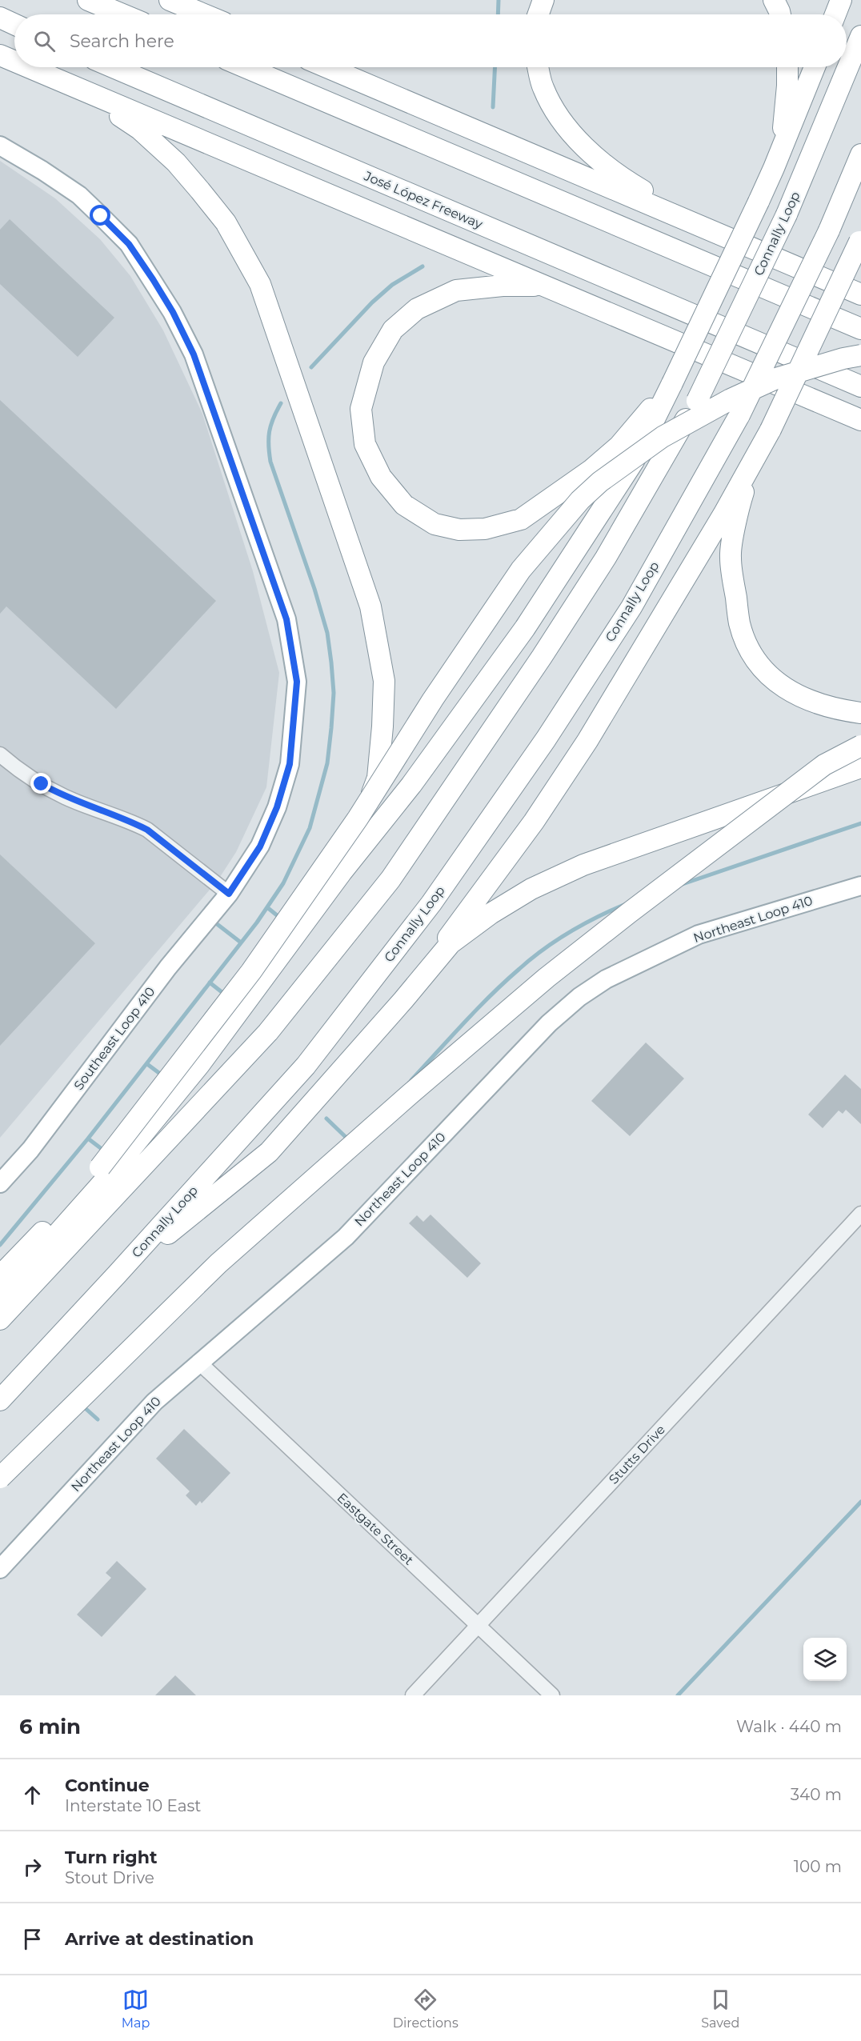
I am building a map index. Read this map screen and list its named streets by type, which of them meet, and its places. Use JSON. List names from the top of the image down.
{
  "streets": {
    "highway": ["José López Freeway", "Connally Loop"],
    "main road": ["Northeast Loop 410", "Southeast Loop 410"],
    "street": ["Stutts Drive", "Eastgate Street"]
  },
  "crossings": [
    ["Northeast Loop 410", "Eastgate Street"],
    ["Stutts Drive", "Eastgate Street"]
  ],
  "page": {
    "search": "Search here",
    "heading": ["6 min", "Walk · 440 m"],
    "list": [
      ["Continue", "Interstate 10 East", "340 m"],
      ["Turn right", "Stout Drive", "100 m"],
      "Arrive at destination"
    ],
    "nav": ["Map", "Directions", "Saved"]
  }
}
